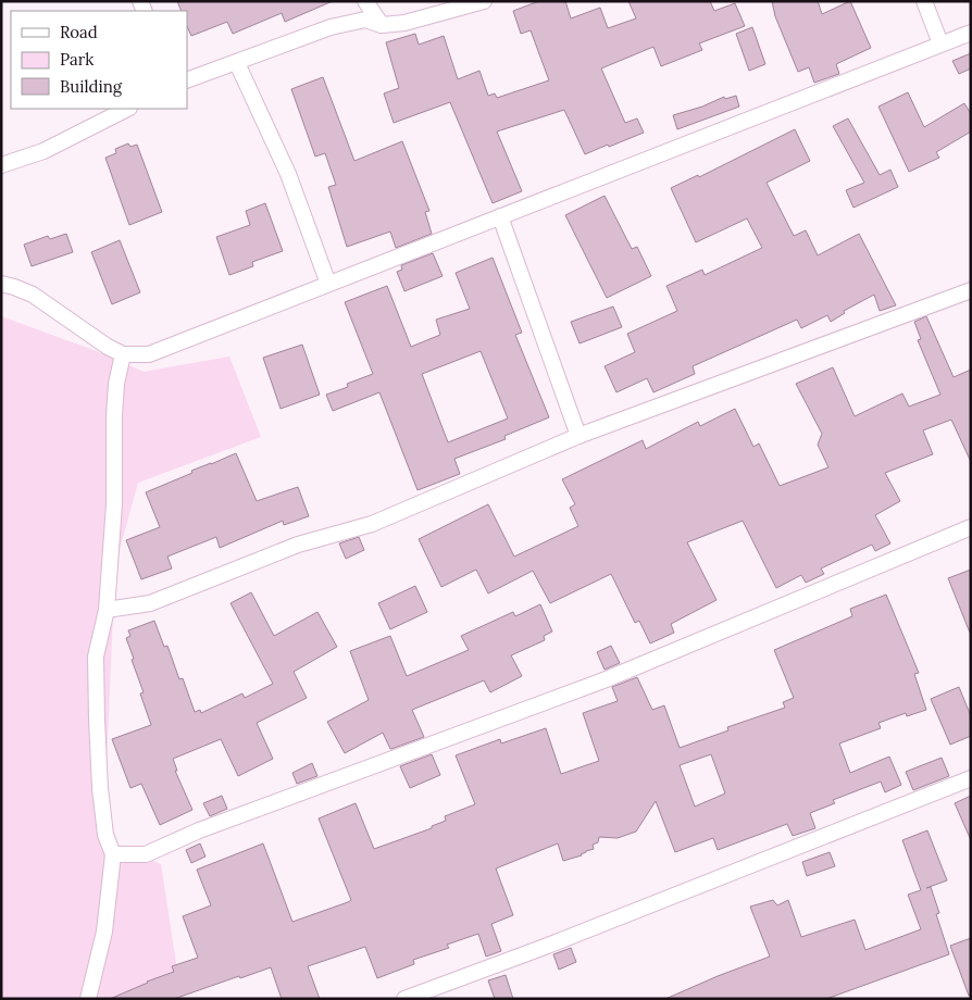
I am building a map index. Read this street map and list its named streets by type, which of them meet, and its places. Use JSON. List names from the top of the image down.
{
  "legend": ["Road", "Park", "Building"]
}
